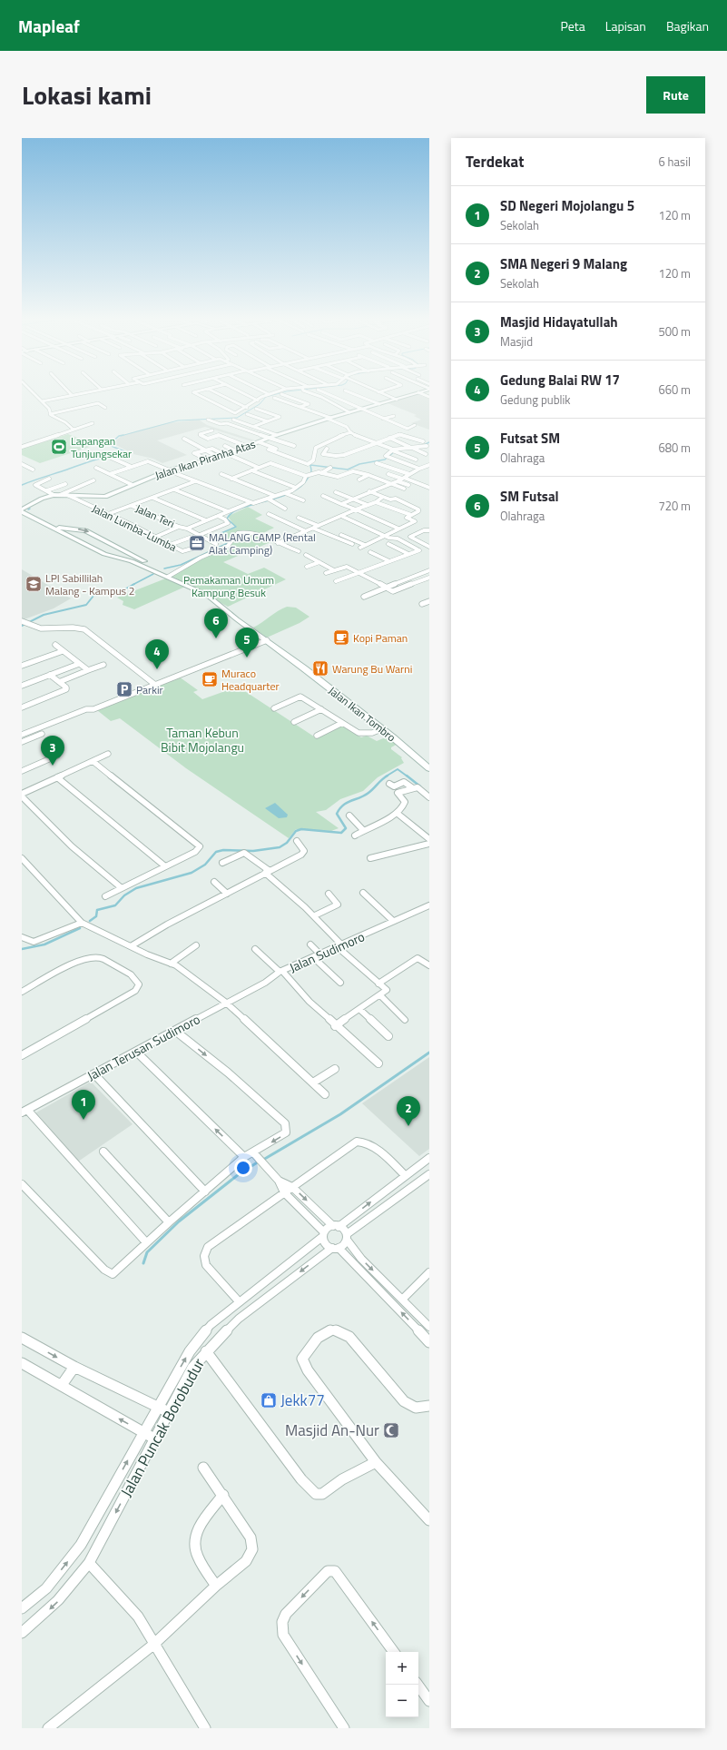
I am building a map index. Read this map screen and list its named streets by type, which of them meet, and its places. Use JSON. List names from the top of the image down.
{
  "streets": {
    "street": [
      "Jalan Ikan Piranha Atas",
      "Jalan Teri",
      "Jalan Lumba-Lumba",
      "Jalan Ikan Tombro",
      "Jalan Sudimoro",
      "Jalan Terusan Sudimoro",
      "Jalan Puncak Borobudur"
    ]
  },
  "crossings": [
    ["Jalan Ikan Piranha Atas", "Jalan Lumba-Lumba"],
    ["Jalan Sudimoro", "Jalan Terusan Sudimoro"]
  ],
  "parks": ["Pemakaman Umum Kampung Besuk", "Taman Kebun Bibit Mojolangu"],
  "places": {
    "sports": ["Lapangan Tunjungsekar"],
    "office": ["MALANG CAMP (Rental Alat Camping)"],
    "school or university": ["LPI Sabillilah Malang - Kampus 2"],
    "cafe": ["Kopi Paman", "Muraco Headquarter"],
    "restaurant": ["Warung Bu Warni"],
    "parking": ["Parkir"],
    "shop": ["Jekk77"],
    "mosque": ["Masjid An-Nur"]
  },
  "page": {
    "header": "Mapleaf",
    "nav": ["Peta", "Lapisan", "Bagikan"],
    "title": "Lokasi kami",
    "buttons": "Rute",
    "heading": ["Terdekat", "6 hasil"],
    "list": [
      {
        "mark": "1",
        "name": "SD Negeri Mojolangu 5",
        "note": "Sekolah",
        "value": "120 m"
      },
      {
        "mark": "2",
        "name": "SMA Negeri 9 Malang",
        "note": "Sekolah",
        "value": "120 m"
      },
      {
        "mark": "3",
        "name": "Masjid Hidayatullah",
        "note": "Masjid",
        "value": "500 m"
      },
      {
        "mark": "4",
        "name": "Gedung Balai RW 17",
        "note": "Gedung publik",
        "value": "660 m"
      },
      {
        "mark": "5",
        "name": "Futsat SM",
        "note": "Olahraga",
        "value": "680 m"
      },
      {
        "mark": "6",
        "name": "SM Futsal",
        "note": "Olahraga",
        "value": "720 m"
      }
    ],
    "pins": [
      "6",
      "5",
      "4",
      "3",
      "1",
      "2"
    ],
    "map_buttons": ["+", "−"]
  }
}
